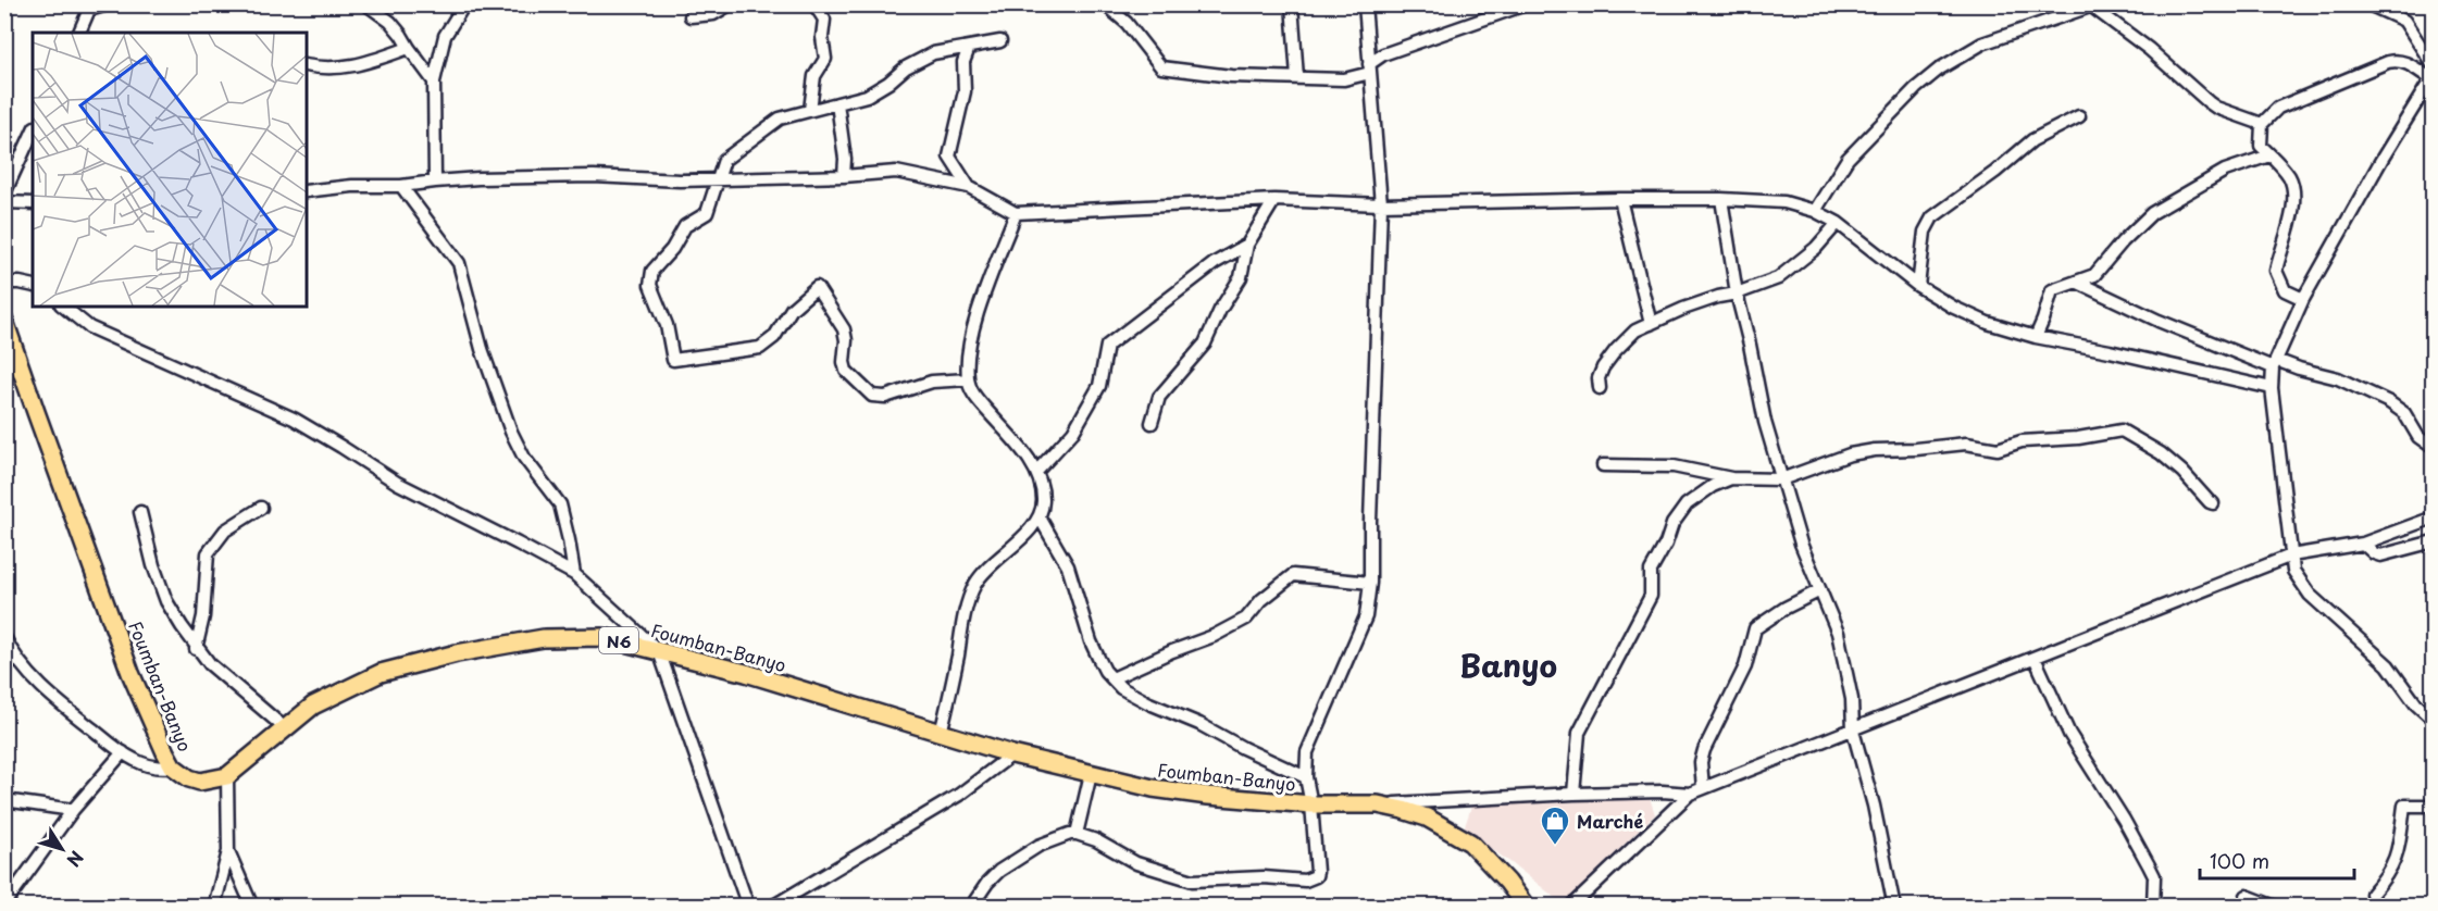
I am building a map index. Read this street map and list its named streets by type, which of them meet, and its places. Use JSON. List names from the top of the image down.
{
  "streets": {
    "highway": ["N6", "Foumban-Banyo"]
  },
  "districts": ["Banyo"],
  "places": {
    "shop": ["Marché"]
  },
  "scale_bar": "100 m",
  "north": "bottom right"
}
